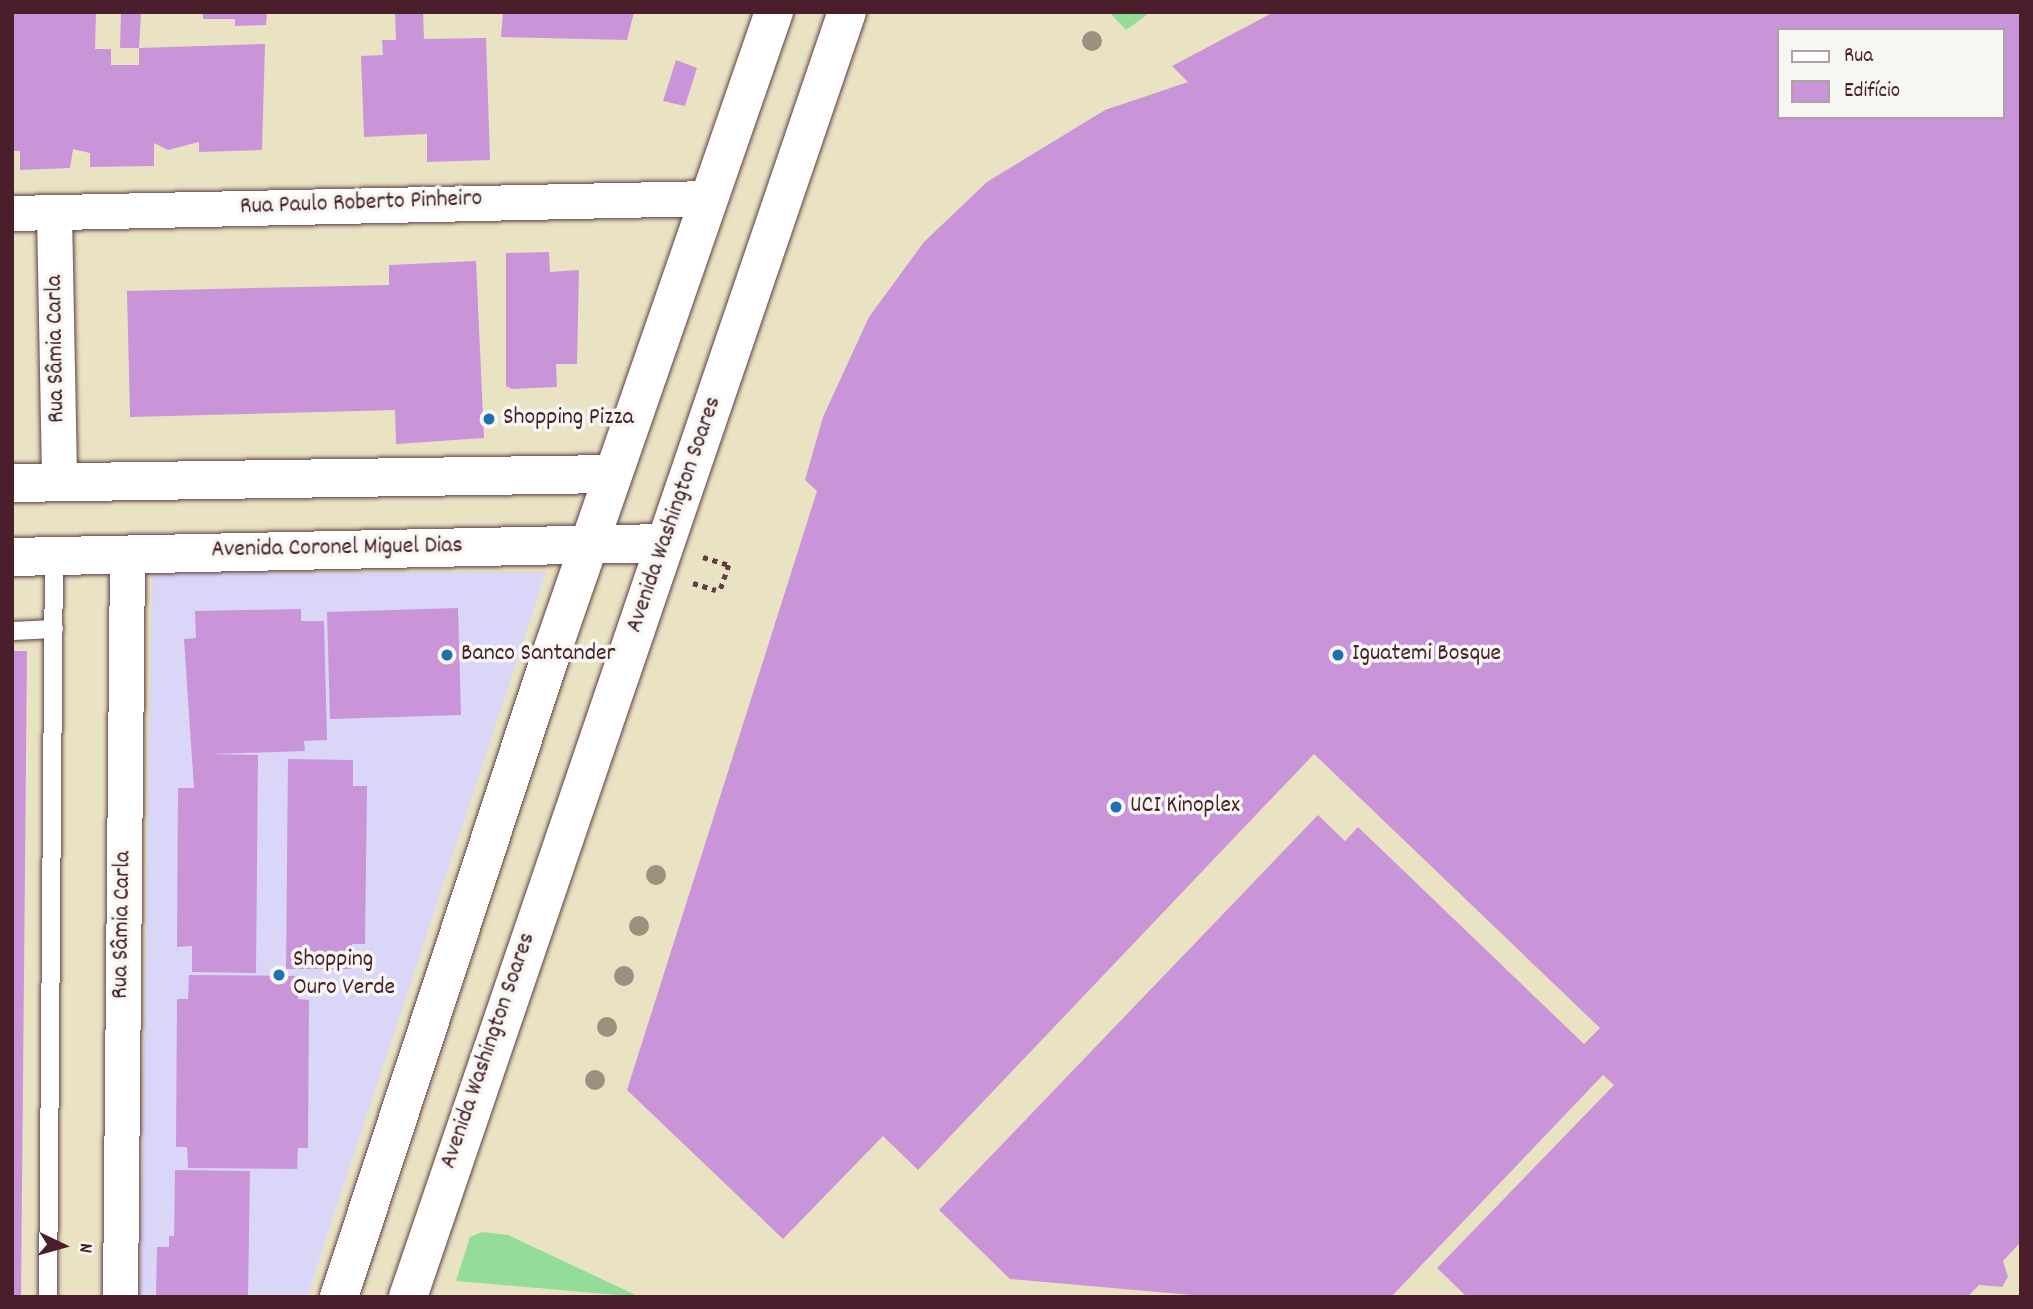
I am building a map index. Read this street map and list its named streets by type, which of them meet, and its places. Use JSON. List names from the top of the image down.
{
  "streets": {
    "main road": ["Avenida Washington Soares", "Avenida Coronel Miguel Dias"],
    "street": ["Rua Paulo Roberto Pinheiro", "Rua Sâmia Carla"]
  },
  "crossings": [
    ["Rua Paulo Roberto Pinheiro", "Rua Sâmia Carla"],
    ["Rua Sâmia Carla", "Avenida Coronel Miguel Dias"],
    ["Avenida Washington Soares", "Avenida Coronel Miguel Dias"]
  ],
  "places": [
    "Shopping Pizza",
    "Banco Santander",
    "Iguatemi Bosque",
    "UCI Kinoplex",
    "Shopping Ouro Verde"
  ],
  "legend": ["Rua", "Edifício"],
  "north": "right"
}
